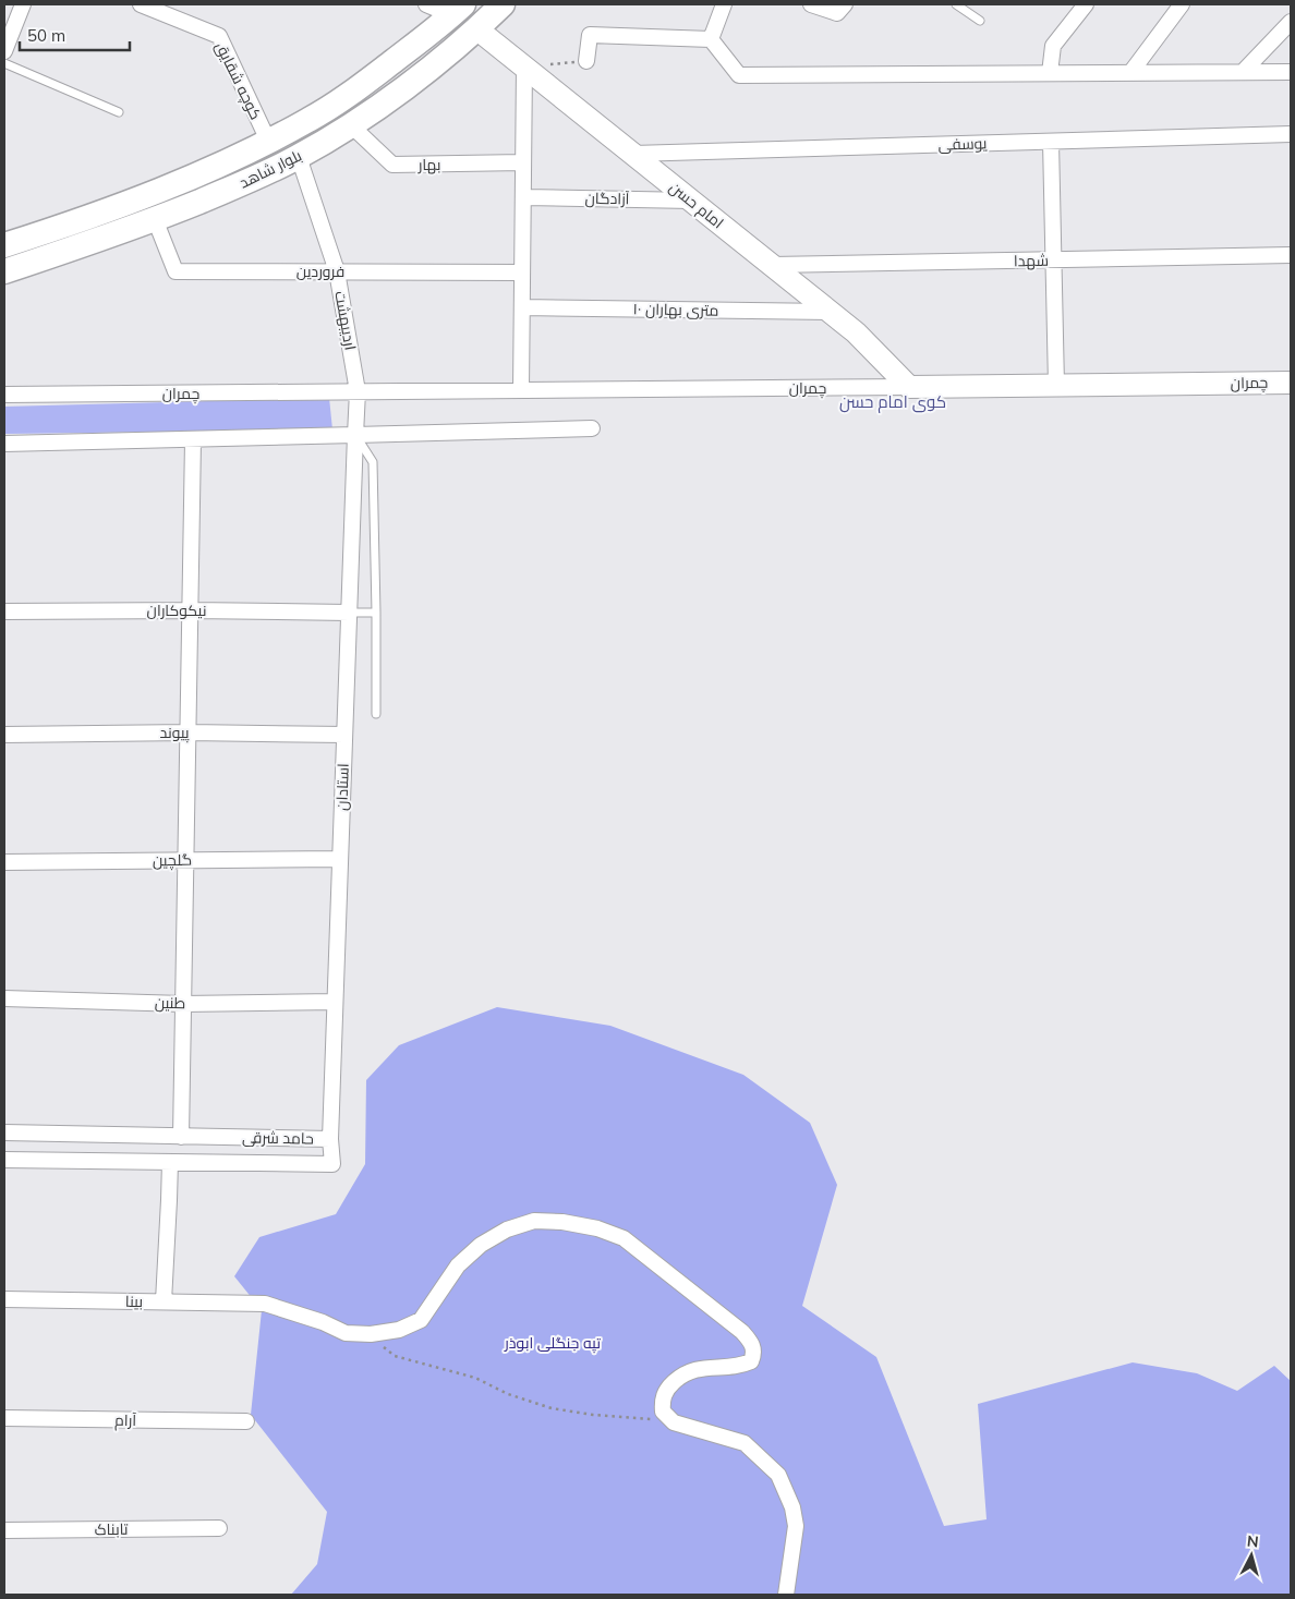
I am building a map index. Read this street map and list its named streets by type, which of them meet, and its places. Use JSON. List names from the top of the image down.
{
  "streets": {
    "main road": ["بلوار شاهد"],
    "street": [
      "کوچه شقایق",
      "یوسفی",
      "بهار",
      "آزادگان",
      "امام حسن",
      "شهدا",
      "فروردین",
      "۱۰ متری بهاران",
      "اردیبهشت",
      "چمران",
      "نیکوکاران",
      "پیوند",
      "استادان",
      "گلچین",
      "طنین",
      "حامد شرقی",
      "بینا",
      "آرام",
      "تابناک"
    ]
  },
  "crossings": [
    ["کوچه شقایق", "بلوار شاهد"],
    ["یوسفی", "امام حسن"],
    ["بهار", "بلوار شاهد"],
    ["بلوار شاهد", "امام حسن"],
    ["بلوار شاهد", "فروردین"],
    ["بلوار شاهد", "اردیبهشت"],
    ["آزادگان", "امام حسن"],
    ["امام حسن", "شهدا"],
    ["امام حسن", "۱۰ متری بهاران"],
    ["امام حسن", "چمران"],
    ["فروردین", "اردیبهشت"],
    ["اردیبهشت", "چمران"],
    ["نیکوکاران", "استادان"],
    ["پیوند", "استادان"],
    ["استادان", "گلچین"],
    ["استادان", "طنین"],
    ["استادان", "حامد شرقی"]
  ],
  "districts": ["کوی امام حسن"],
  "parks": ["تپه جنگلی ابوذر"],
  "scale_bar": "50 m",
  "north": "top"
}
